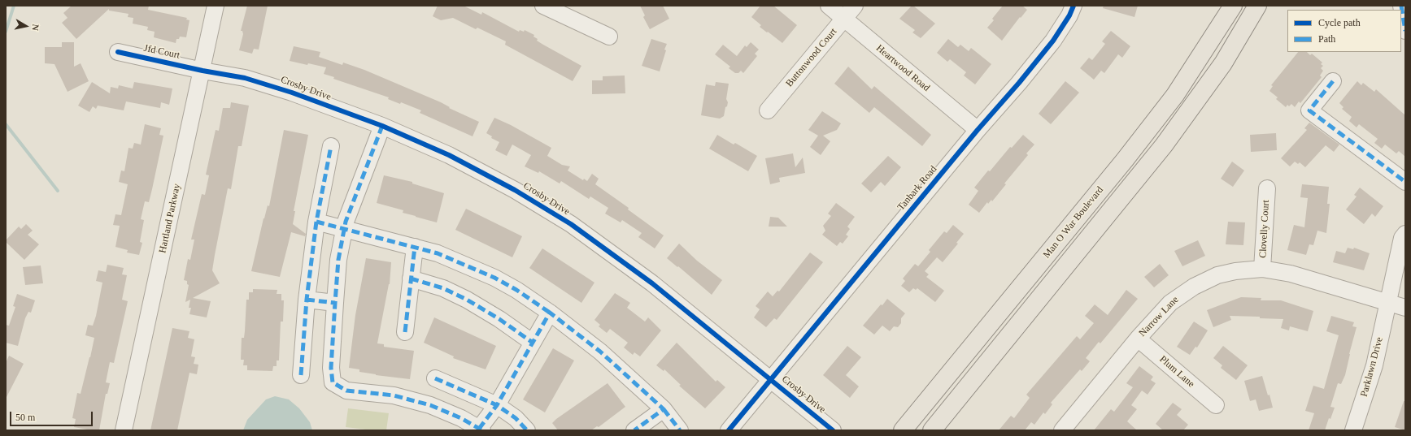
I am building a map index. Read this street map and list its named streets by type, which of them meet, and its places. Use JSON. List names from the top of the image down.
{
  "streets": {
    "main road": ["Man O War Boulevard"],
    "street": [
      "Jfd Court",
      "Buttonwood Court",
      "Heartwood Road",
      "Crosby Drive",
      "Tanbark Road",
      "Hartland Parkway",
      "Clovelly Court",
      "Narrow Lane",
      "Parklawn Drive",
      "Plum Lane"
    ]
  },
  "crossings": [
    ["Jfd Court", "Crosby Drive"],
    ["Jfd Court", "Hartland Parkway"],
    ["Buttonwood Court", "Heartwood Road"],
    ["Heartwood Road", "Tanbark Road"],
    ["Crosby Drive", "Tanbark Road"],
    ["Crosby Drive", "Hartland Parkway"],
    ["Clovelly Court", "Narrow Lane"],
    ["Narrow Lane", "Parklawn Drive"],
    ["Narrow Lane", "Plum Lane"]
  ],
  "legend": ["Cycle path", "Path"],
  "scale_bar": "50 m",
  "north": "right"
}
